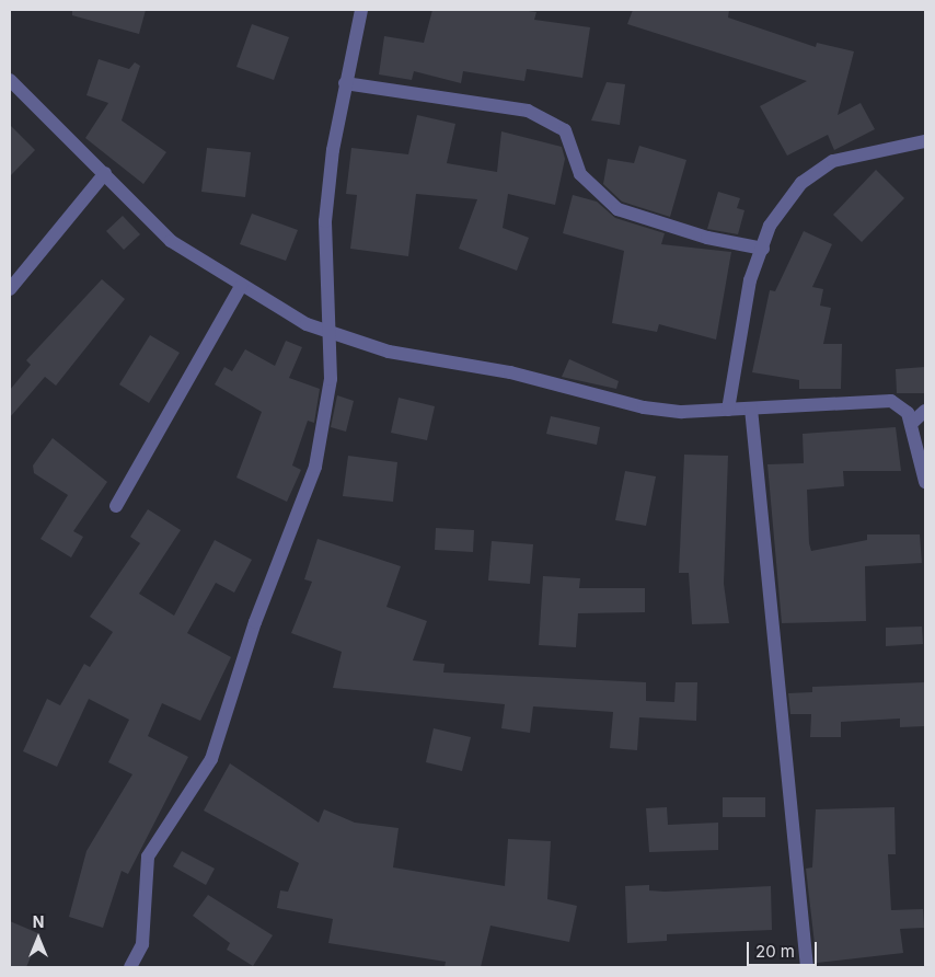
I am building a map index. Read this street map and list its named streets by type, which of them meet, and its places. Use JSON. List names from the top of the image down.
{
  "scale_bar": "20 m",
  "north": "top"
}
